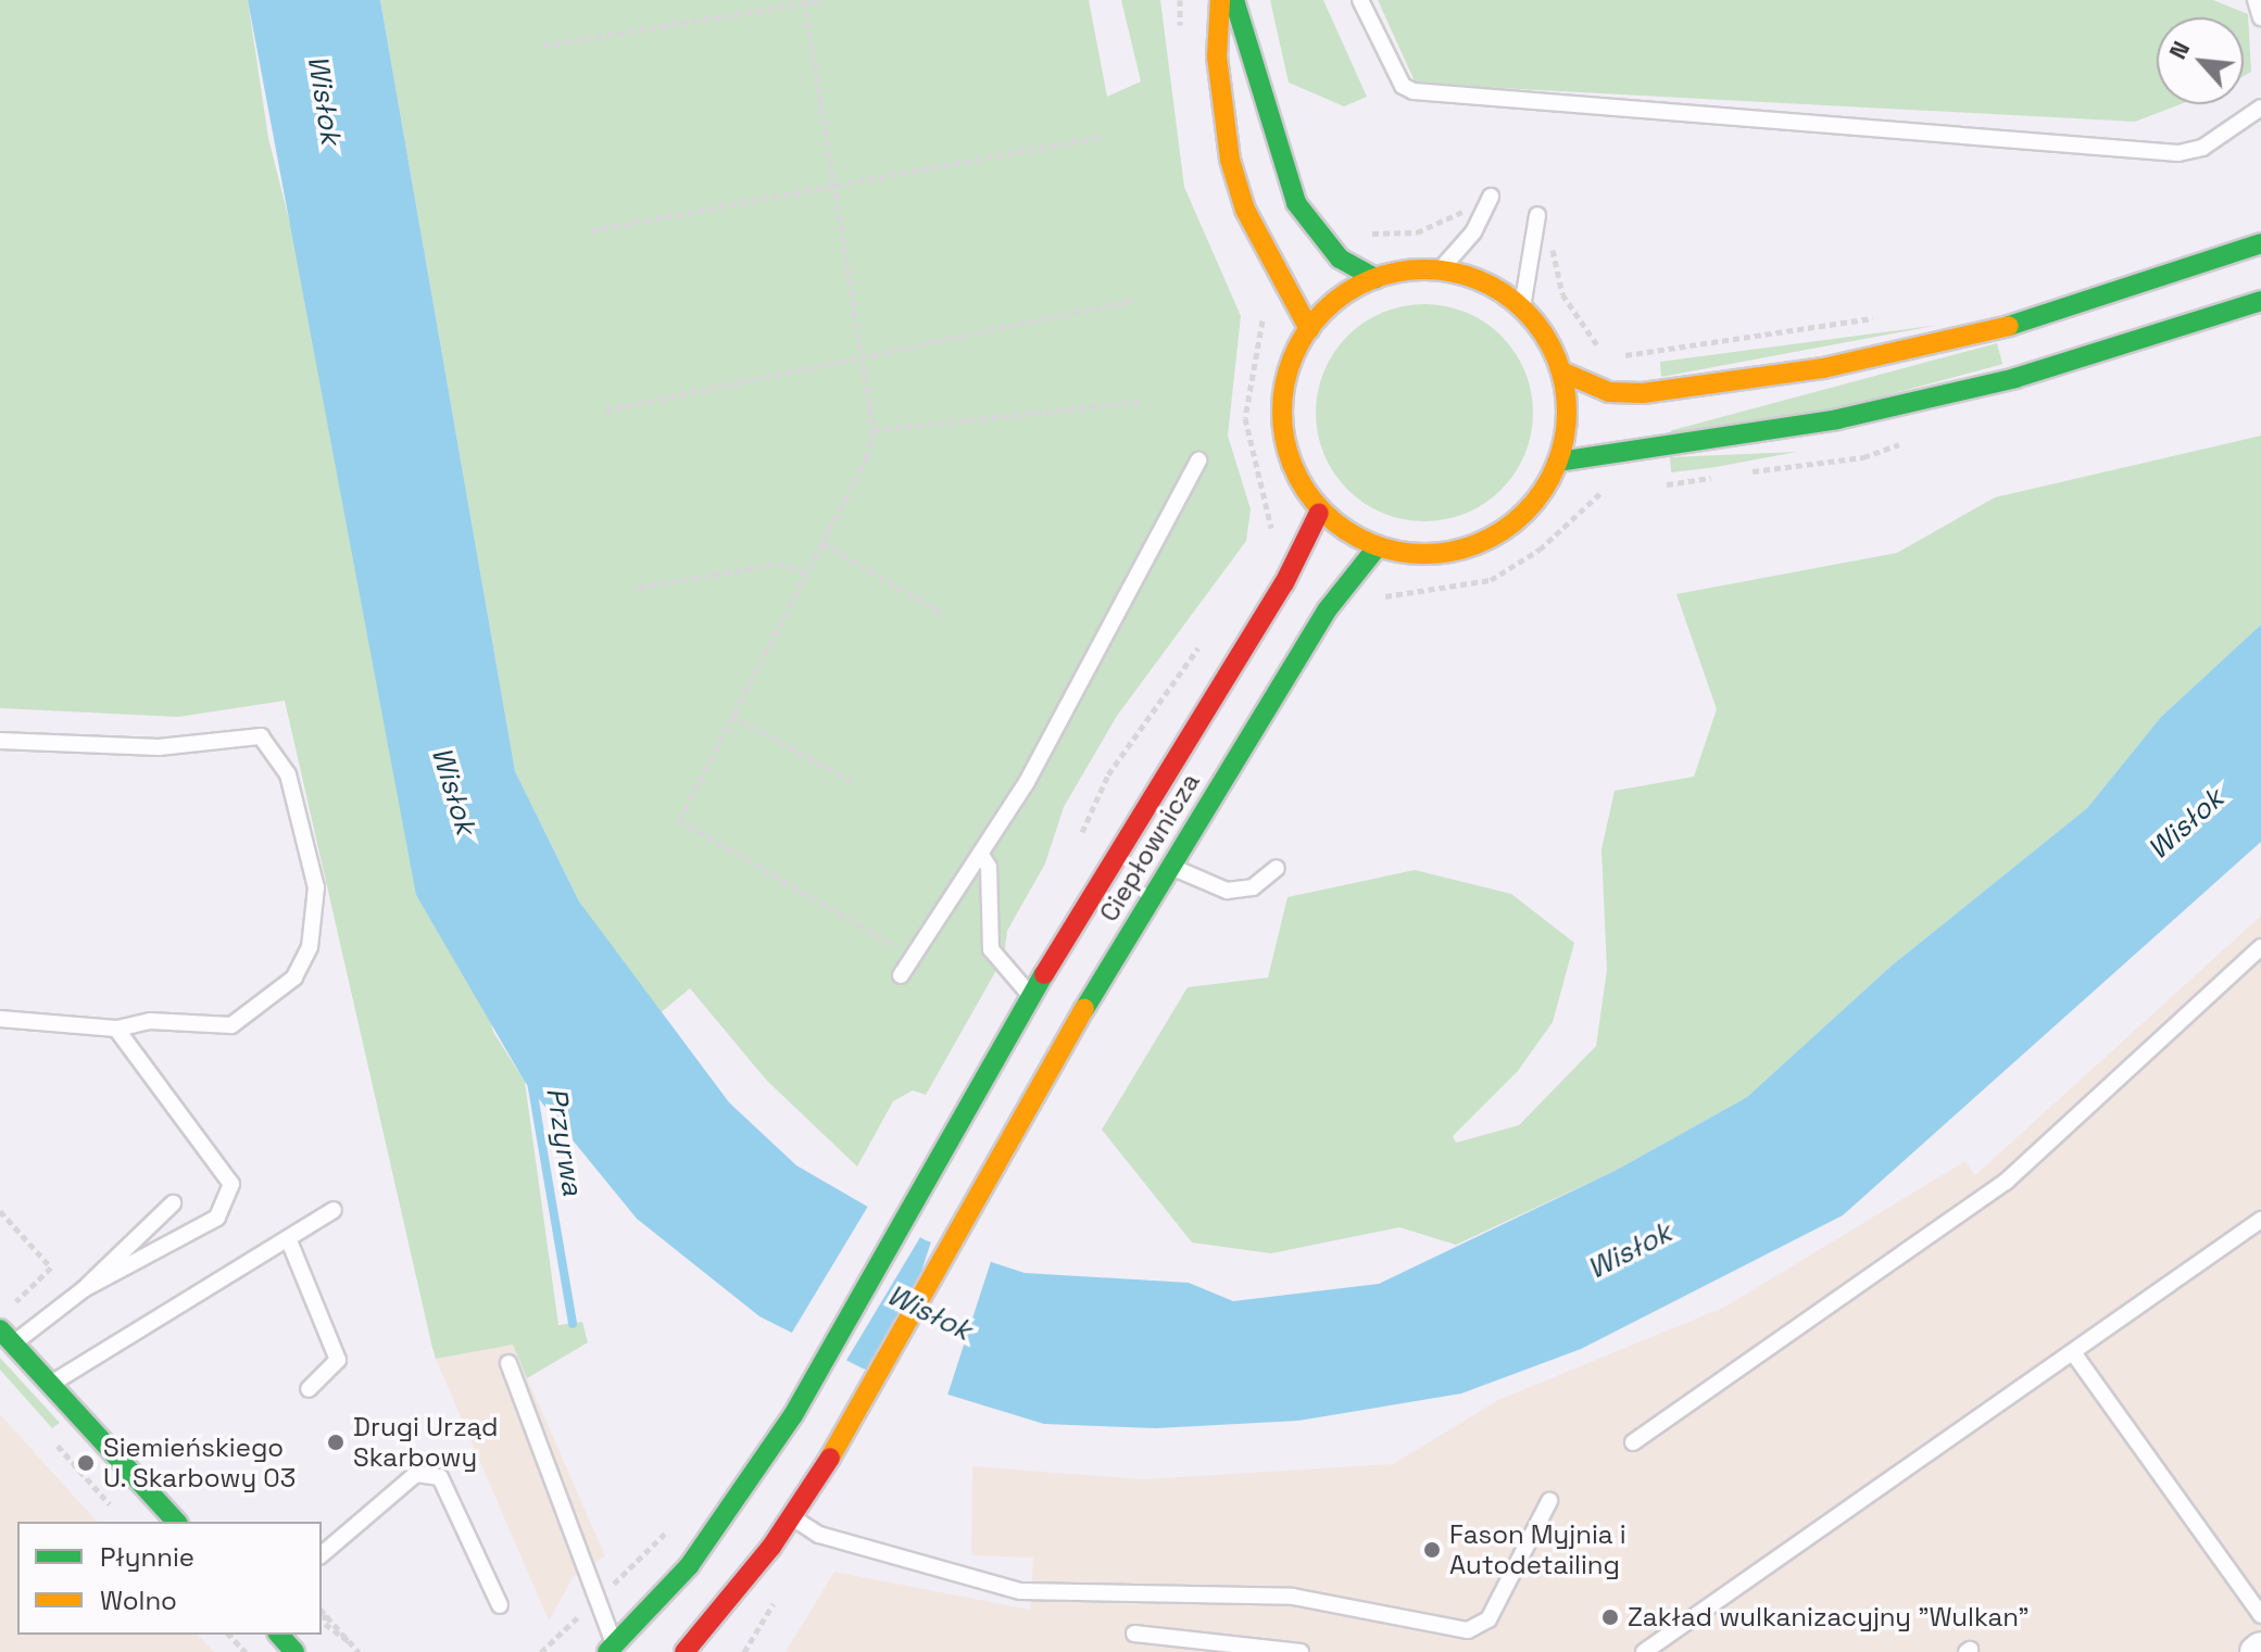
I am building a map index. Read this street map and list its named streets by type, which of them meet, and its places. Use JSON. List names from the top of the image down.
{
  "streets": {
    "main road": ["Ciepłownicza"]
  },
  "water": ["Wisłok", "Przyrwa"],
  "places": [
    "Drugi Urząd Skarbowy",
    "Siemieńskiego U. Skarbowy 03",
    "Fason Myjnia i Autodetailing",
    "Zakład wulkanizacyjny \"Wulkan\""
  ],
  "legend": ["Płynnie", "Wolno"],
  "north": "top left"
}
